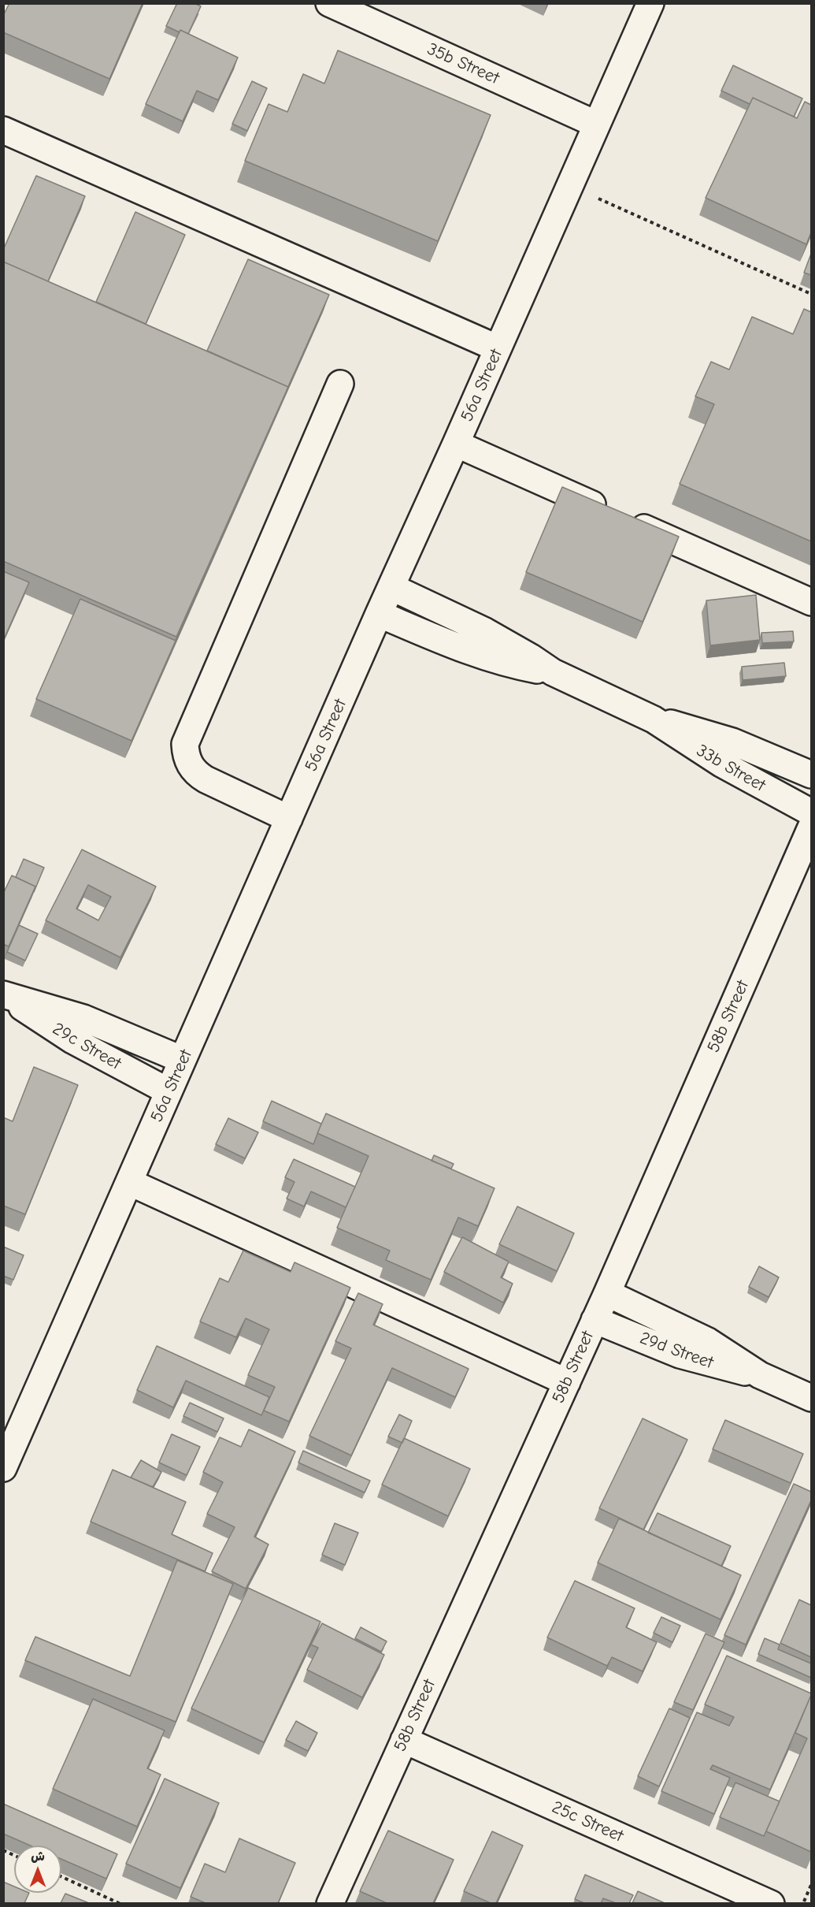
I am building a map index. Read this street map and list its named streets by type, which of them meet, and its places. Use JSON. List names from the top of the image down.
{
  "streets": {
    "street": [
      "35b Street",
      "56a Street",
      "33b Street",
      "58b Street",
      "29c Street",
      "29d Street",
      "25c Street"
    ]
  },
  "crossings": [
    ["35b Street", "56a Street"],
    ["56a Street", "33b Street"],
    ["56a Street", "29c Street"],
    ["58b Street", "29d Street"],
    ["58b Street", "25c Street"]
  ],
  "north": "top"
}
